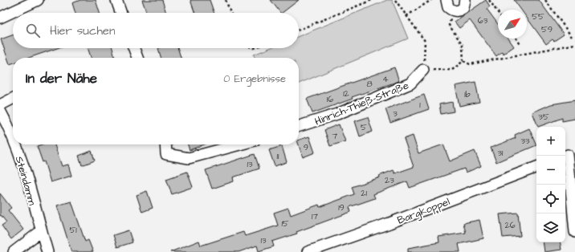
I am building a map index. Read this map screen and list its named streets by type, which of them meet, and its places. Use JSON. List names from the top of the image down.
{
  "streets": {
    "street": ["Hinrich-Thieß-Straße", "Steindamm", "Bargkoppel"]
  },
  "house_numbers": [
    "55",
    "63",
    "59",
    "4",
    "8",
    "12",
    "1b",
    "16",
    "1",
    "3",
    "35",
    "5",
    "7",
    "33",
    "9",
    "31",
    "11",
    "13",
    "23",
    "21",
    "19",
    "17",
    "15",
    "26",
    "51",
    "13"
  ],
  "north": "top right",
  "page": {
    "search": "Hier suchen",
    "heading": ["In der Nähe", "0 Ergebnisse"],
    "map_buttons": ["+", "−"]
  }
}
